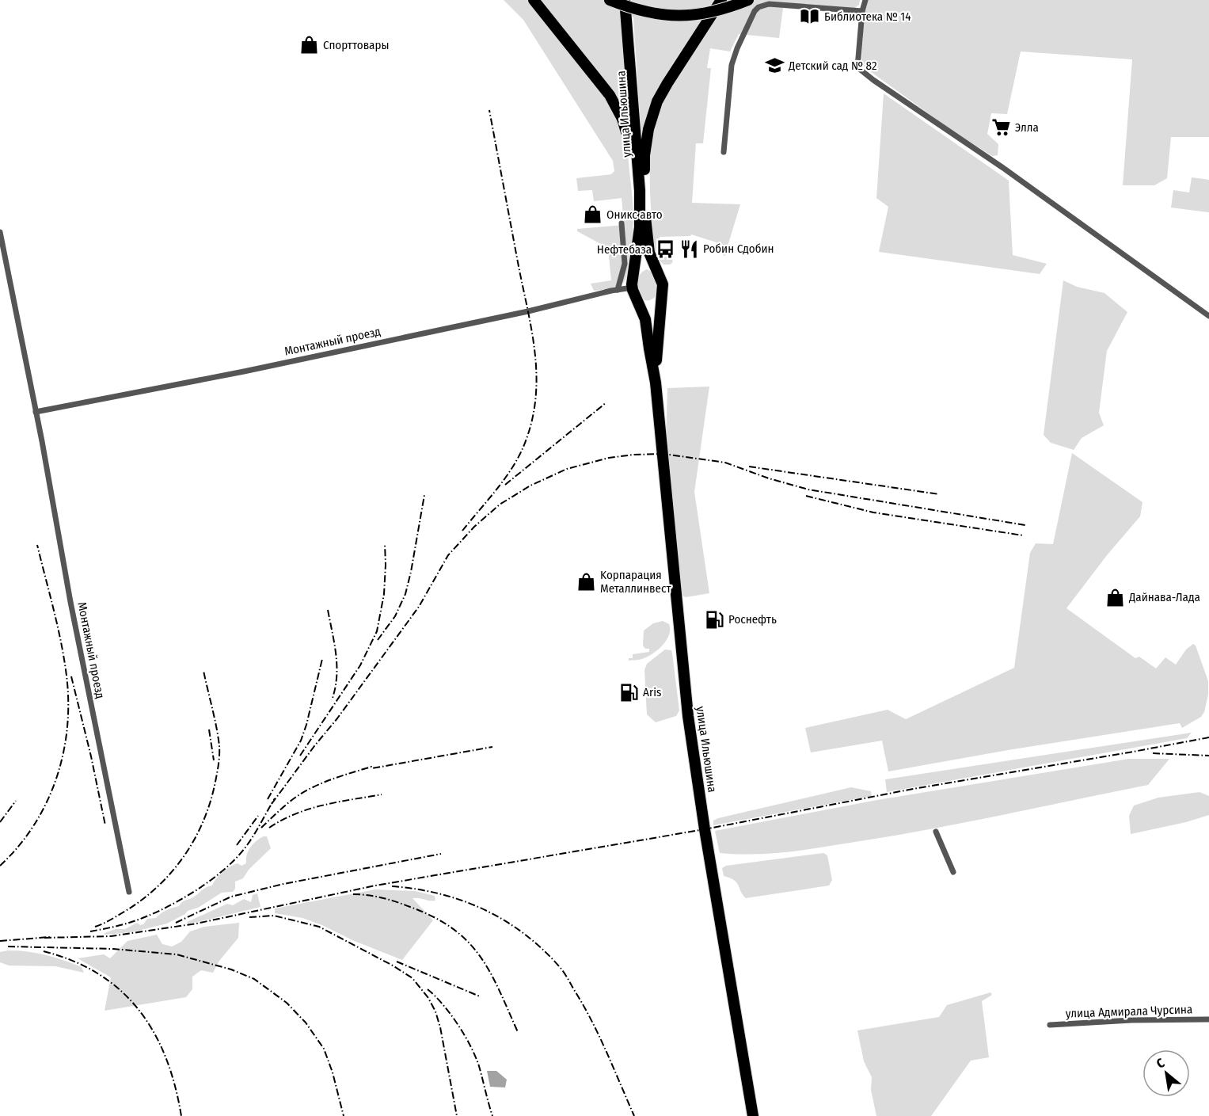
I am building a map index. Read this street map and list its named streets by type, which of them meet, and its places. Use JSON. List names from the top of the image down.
{
  "streets": {
    "highway": ["улица Ильюшина"],
    "street": ["Монтажный проезд", "улица Адмирала Чурсина"]
  },
  "places": {
    "library": ["Библиотека № 14"],
    "shop": [
      "Спорттовары",
      "Оникс авто",
      "Kорпарация Металлинвест",
      "Дайнава-Лада"
    ],
    "school or university": ["Детский сад № 82"],
    "supermarket": ["Элла"],
    "restaurant": ["Робин Сдобин"],
    "bus stop": ["Нефтебаза"],
    "fuel station": ["Роснефть", "Aris"]
  },
  "north": "top left"
}
